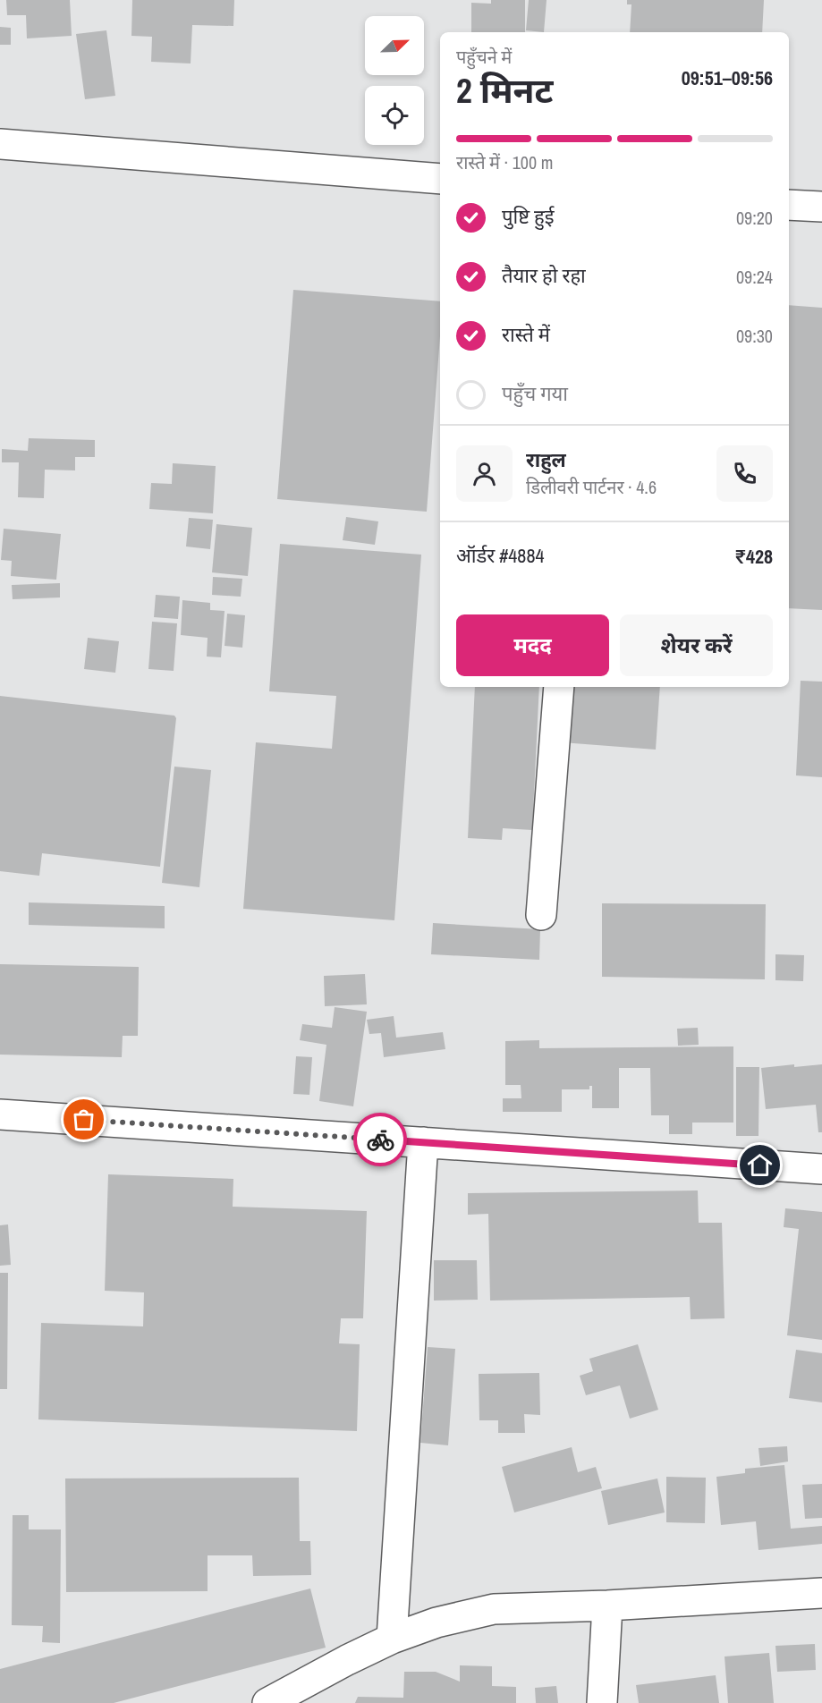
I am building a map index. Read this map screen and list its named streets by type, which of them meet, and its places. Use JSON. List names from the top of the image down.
{
  "north": "top right",
  "page": {
    "heading": ["2 मिनट", "पहुँचने में", "09:51–09:56"],
    "panel": [
      "राहुल",
      "डिलीवरी पार्टनर · 4.6",
      "ऑर्डर #4884",
      "₹428"
    ],
    "bar": "रास्ते में · 100 m",
    "list": [
      ["पुष्टि हुई", "09:20"],
      ["तैयार हो रहा", "09:24"],
      ["रास्ते में", "09:30"],
      "पहुँच गया"
    ],
    "buttons": ["मदद", "शेयर करें"]
  }
}
